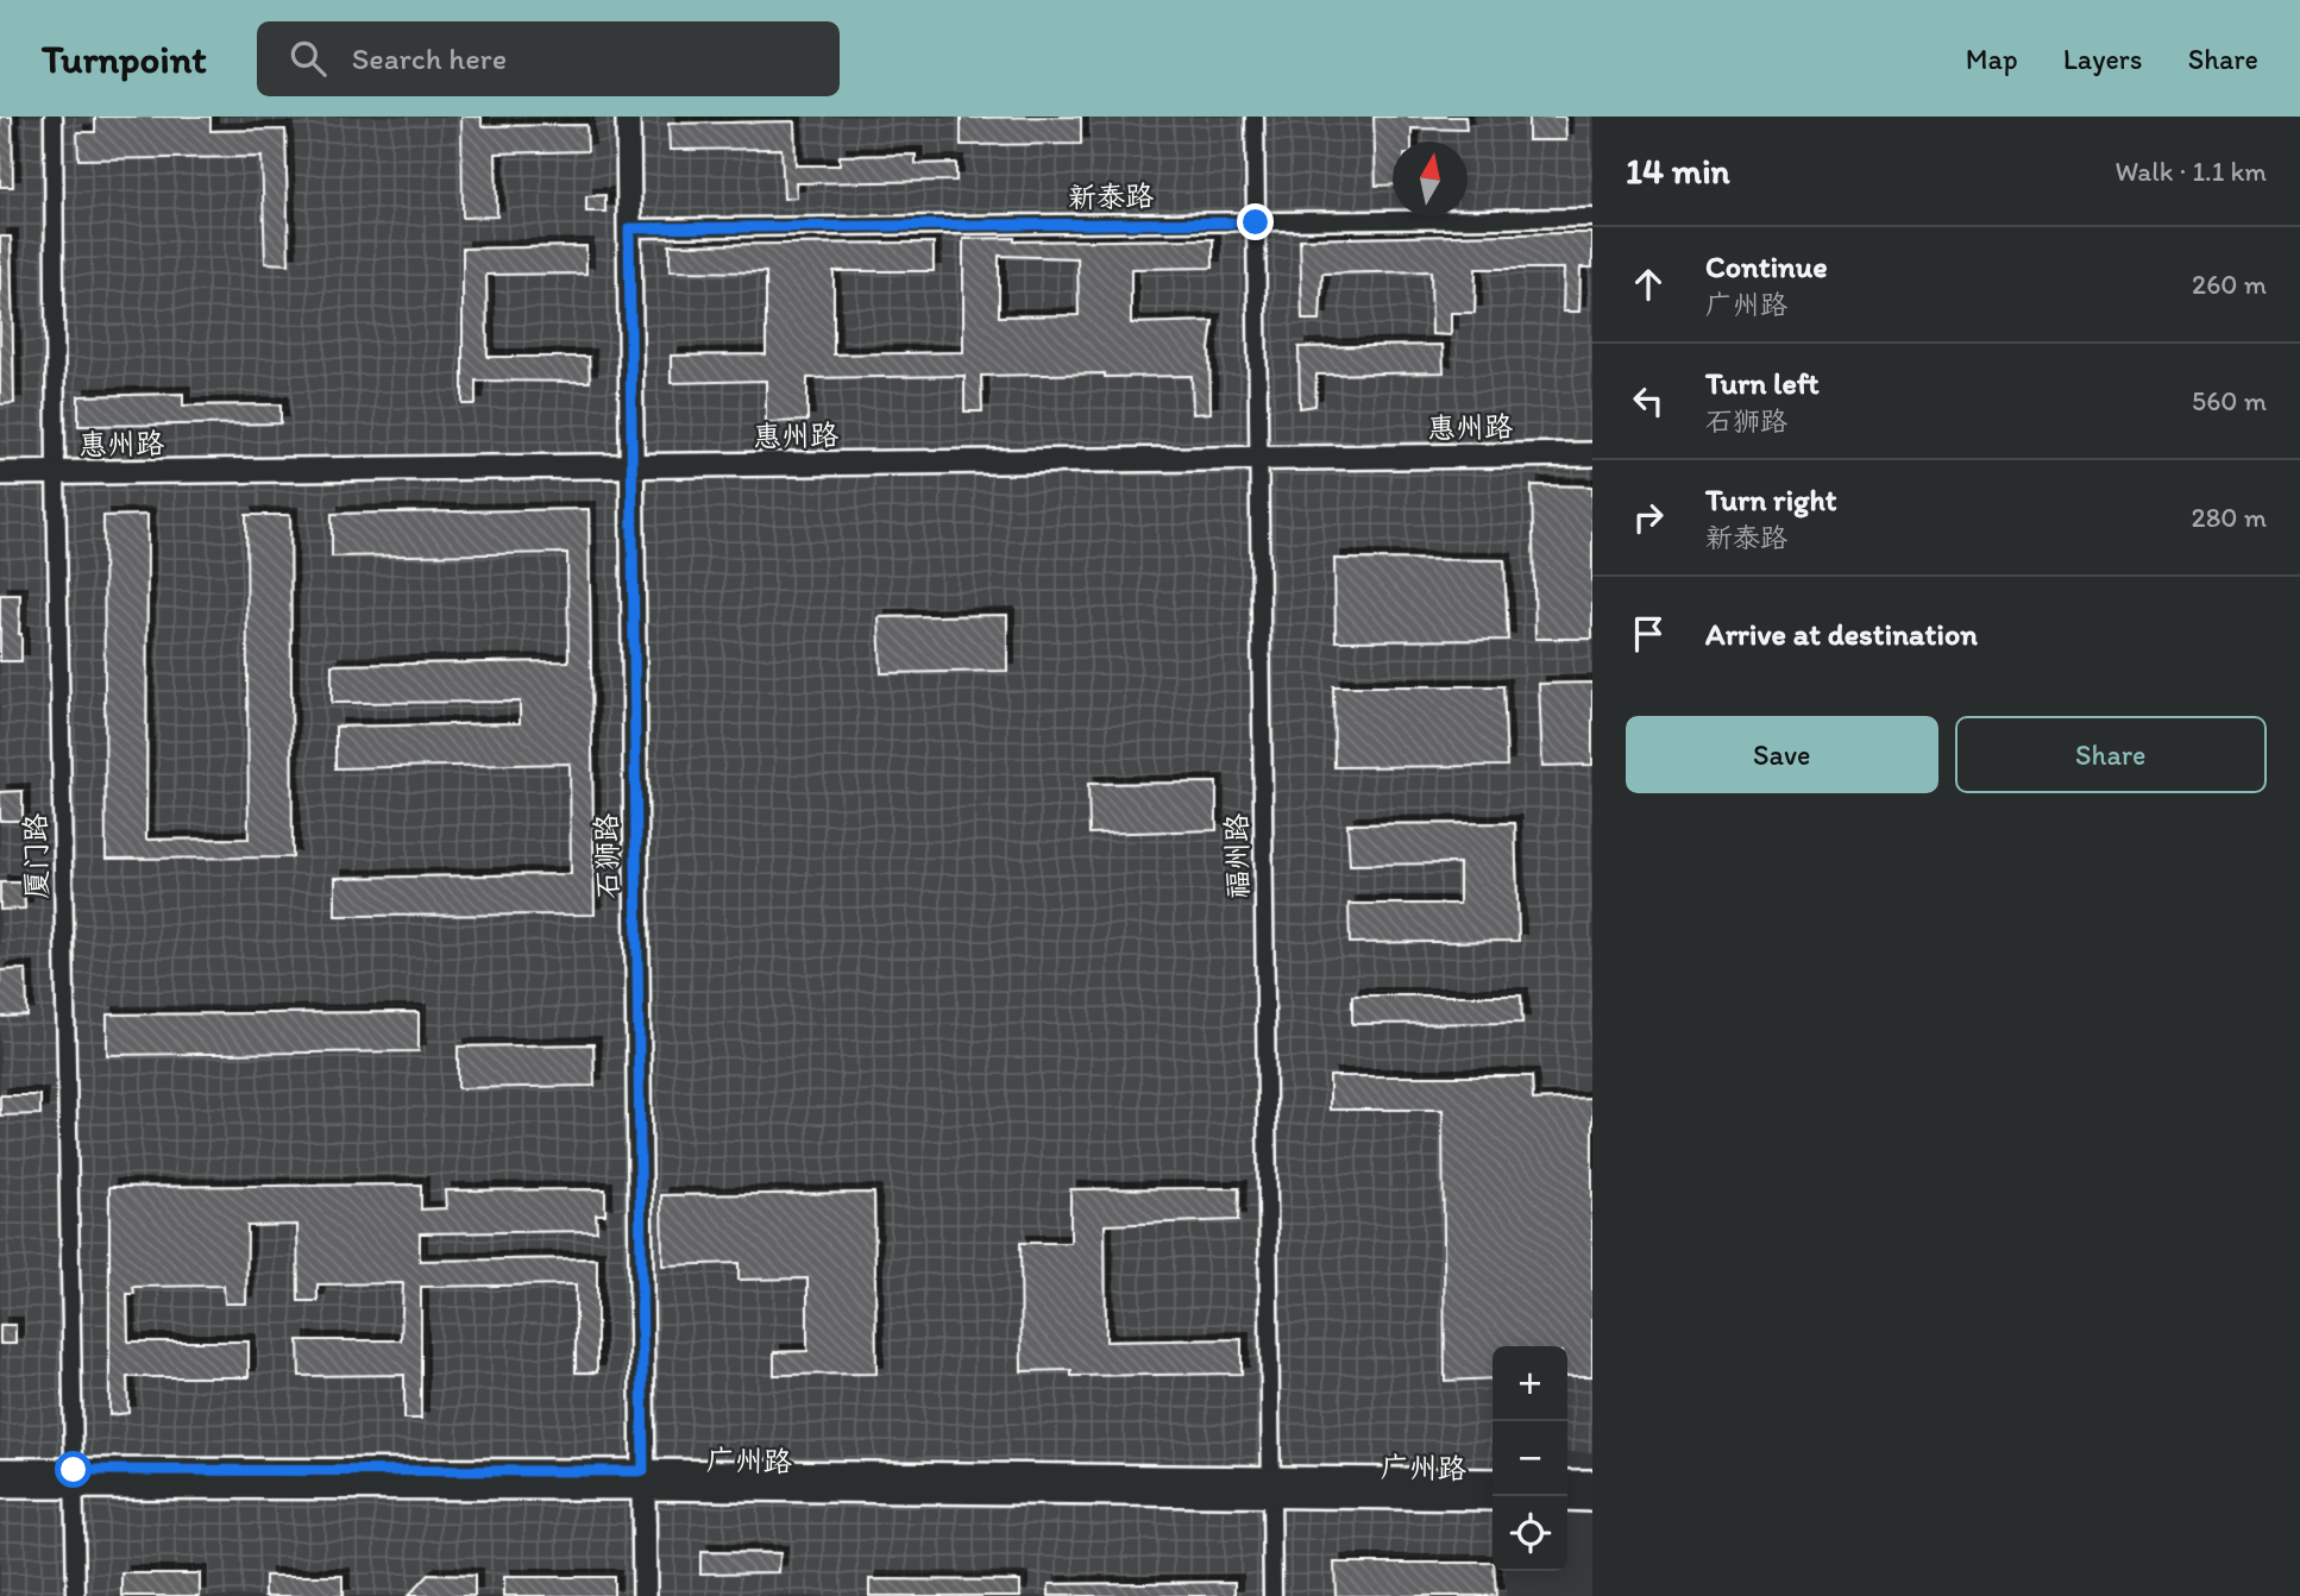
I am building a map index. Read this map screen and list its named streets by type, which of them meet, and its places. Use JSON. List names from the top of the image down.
{
  "streets": {
    "street": [
      "新泰路",
      "惠州路",
      "厦门路",
      "石狮路",
      "福州路",
      "广州路"
    ]
  },
  "crossings": [
    ["新泰路", "石狮路"],
    ["新泰路", "福州路"],
    ["厦门路", "广州路"],
    ["石狮路", "广州路"],
    ["福州路", "广州路"]
  ],
  "north": "top",
  "page": {
    "header": "Turnpoint",
    "search": "Search here",
    "nav": ["Map", "Layers", "Share"],
    "heading": ["14 min", "Walk · 1.1 km"],
    "list": [
      ["Continue", "广州路", "260 m"],
      ["Turn left", "石狮路", "560 m"],
      ["Turn right", "新泰路", "280 m"],
      "Arrive at destination"
    ],
    "buttons": ["Save", "Share"],
    "map_buttons": ["+", "−"]
  }
}
